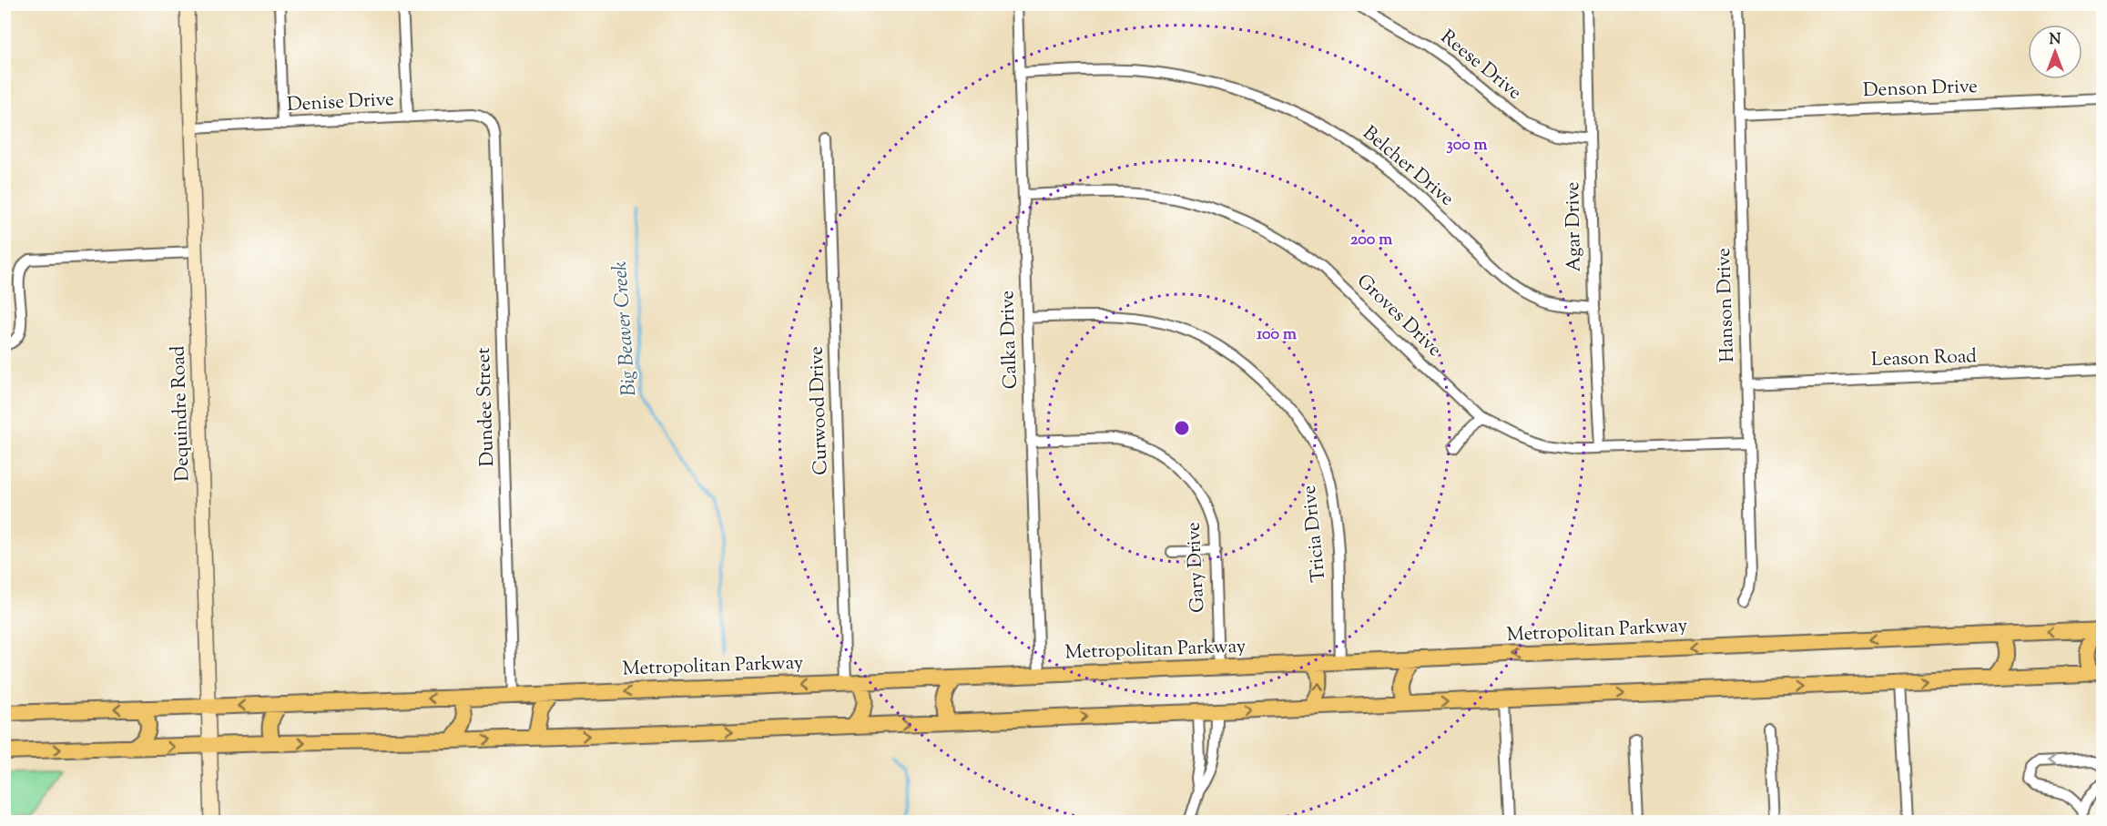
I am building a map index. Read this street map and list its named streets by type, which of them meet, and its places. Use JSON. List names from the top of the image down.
{
  "streets": {
    "main road": ["Dequindre Road", "Metropolitan Parkway"],
    "street": [
      "Reese Drive",
      "Denson Drive",
      "Denise Drive",
      "Belcher Drive",
      "Agar Drive",
      "Hanson Drive",
      "Groves Drive",
      "Calka Drive",
      "Leason Road",
      "Dundee Street",
      "Curwood Drive",
      "Tricia Drive",
      "Gary Drive"
    ]
  },
  "crossings": [
    ["Reese Drive", "Agar Drive"],
    ["Denson Drive", "Hanson Drive"],
    ["Denise Drive", "Dundee Street"],
    ["Denise Drive", "Dequindre Road"],
    ["Belcher Drive", "Agar Drive"],
    ["Belcher Drive", "Calka Drive"],
    ["Agar Drive", "Groves Drive"],
    ["Hanson Drive", "Groves Drive"],
    ["Hanson Drive", "Leason Road"],
    ["Groves Drive", "Calka Drive"],
    ["Calka Drive", "Tricia Drive"],
    ["Calka Drive", "Gary Drive"],
    ["Calka Drive", "Metropolitan Parkway"],
    ["Dundee Street", "Metropolitan Parkway"],
    ["Curwood Drive", "Metropolitan Parkway"],
    ["Dequindre Road", "Metropolitan Parkway"],
    ["Tricia Drive", "Metropolitan Parkway"],
    ["Gary Drive", "Metropolitan Parkway"]
  ],
  "water": ["Big Beaver Creek"],
  "north": "top",
  "rings": ["300 m", "200 m", "100 m"]
}
